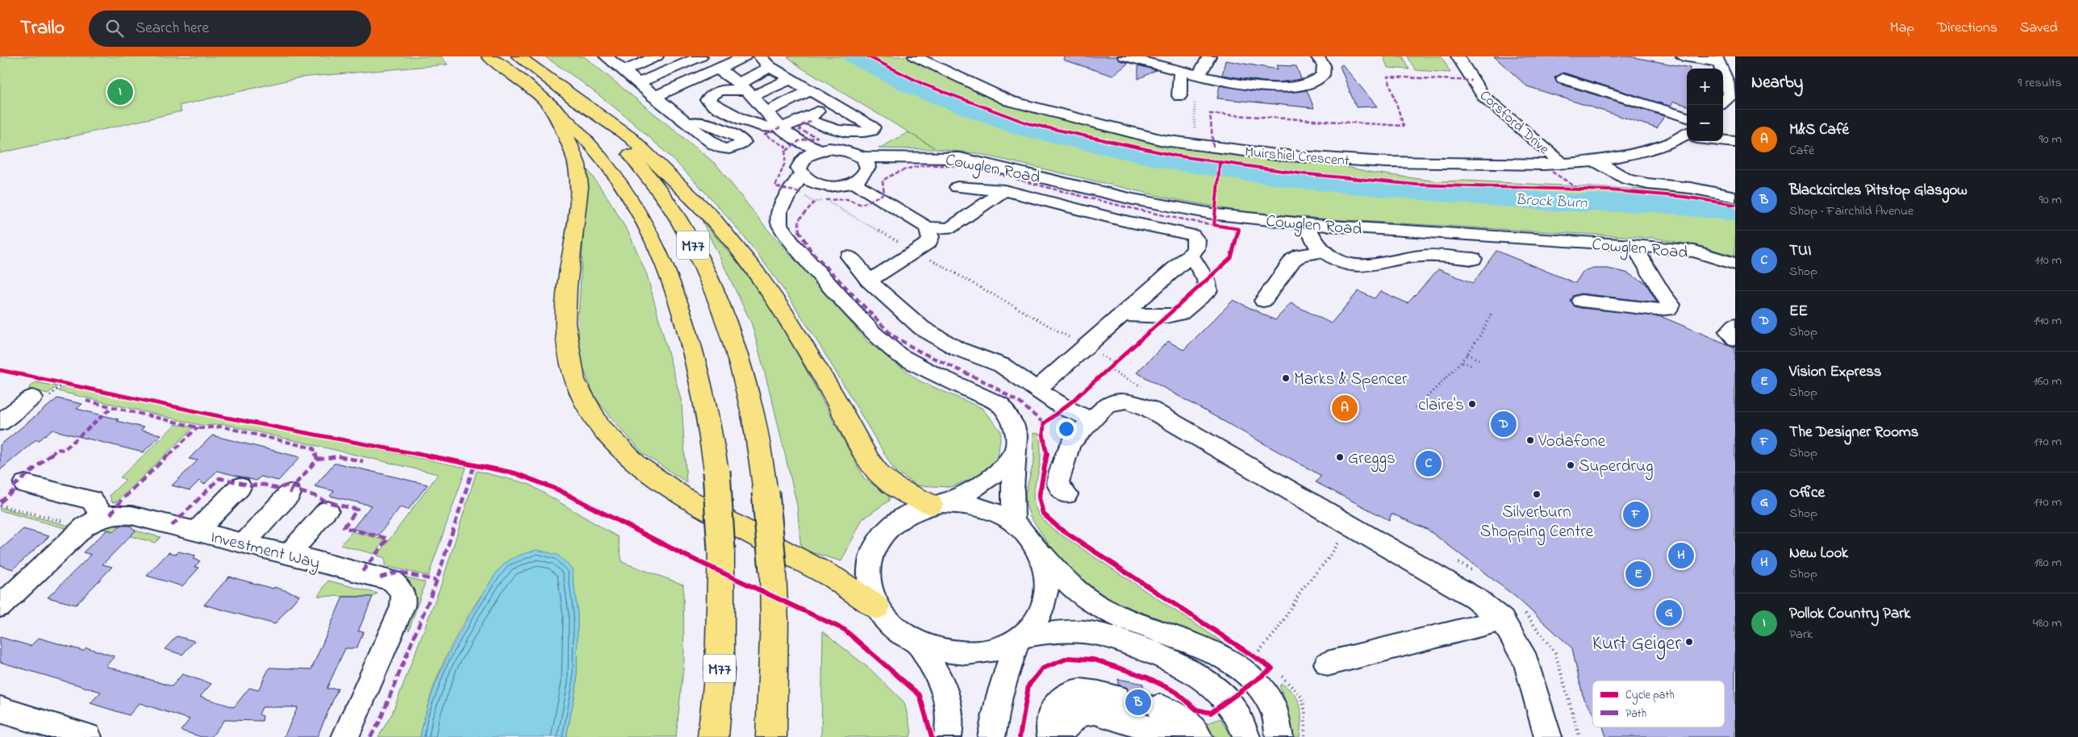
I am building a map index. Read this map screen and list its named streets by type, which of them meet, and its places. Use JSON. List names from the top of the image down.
{
  "streets": {
    "highway": ["M77"],
    "street": [
      "Corsford Drive",
      "Muirshiel Crescent",
      "Cowglen Road",
      "Investment Way"
    ]
  },
  "crossings": [
    ["Corsford Drive", "Muirshiel Crescent"]
  ],
  "water": ["Brock Burn"],
  "places": [
    "Marks & Spencer",
    "claire's",
    "Vodafone",
    "Greggs",
    "Superdrug",
    "Silverburn Shopping Centre",
    "Kurt Geiger"
  ],
  "legend": ["Cycle path", "Path"],
  "page": {
    "header": "Trailo",
    "search": "Search here",
    "nav": ["Map", "Directions", "Saved"],
    "heading": ["Nearby", "9 results"],
    "map_buttons": ["+", "−"],
    "pins": [
      "I",
      "A",
      "D",
      "C",
      "F",
      "H",
      "E",
      "G",
      "B"
    ],
    "list": [
      {
        "mark": "A",
        "name": "M&S Café",
        "note": "Café",
        "value": "90 m"
      },
      {
        "mark": "B",
        "name": "Blackcircles Pitstop Glasgow",
        "note": "Shop · Fairchild Avenue",
        "value": "90 m"
      },
      {
        "mark": "C",
        "name": "TUI",
        "note": "Shop",
        "value": "110 m"
      },
      {
        "mark": "D",
        "name": "EE",
        "note": "Shop",
        "value": "140 m"
      },
      {
        "mark": "E",
        "name": "Vision Express",
        "note": "Shop",
        "value": "160 m"
      },
      {
        "mark": "F",
        "name": "The Designer Rooms",
        "note": "Shop",
        "value": "170 m"
      },
      {
        "mark": "G",
        "name": "Office",
        "note": "Shop",
        "value": "170 m"
      },
      {
        "mark": "H",
        "name": "New Look",
        "note": "Shop",
        "value": "180 m"
      },
      {
        "mark": "I",
        "name": "Pollok Country Park",
        "note": "Park",
        "value": "480 m"
      }
    ]
  }
}
